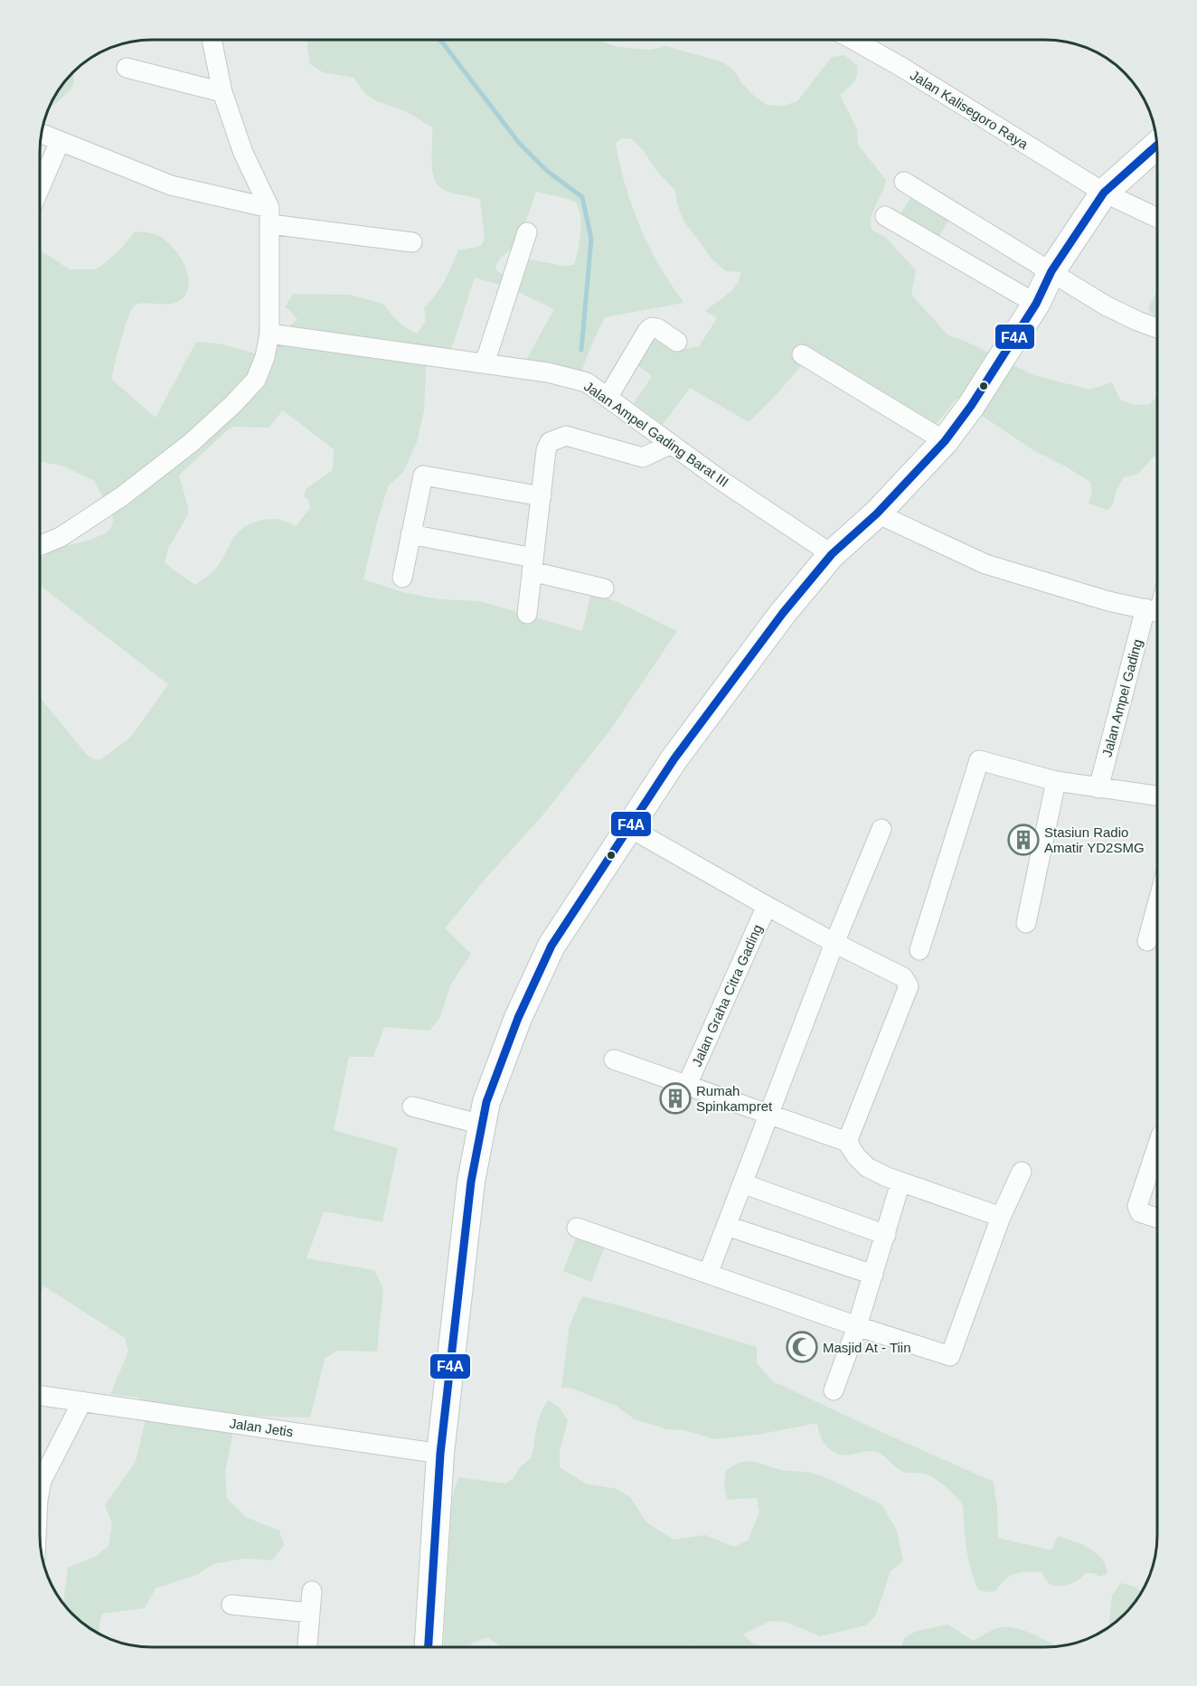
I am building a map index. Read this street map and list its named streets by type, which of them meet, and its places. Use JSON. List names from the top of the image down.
{
  "streets": {
    "street": [
      "Jalan Kalisegoro Raya",
      "Jalan Ampel Gading Barat III",
      "Jalan Ampel Gading",
      "Jalan Graha Citra Gading",
      "Jalan Jetis"
    ]
  },
  "places": {
    "building": ["Stasiun Radio Amatir YD2SMG", "Rumah Spinkampret"],
    "mosque": ["Masjid At - Tiin"]
  },
  "lines": ["transit line F4A"]
}
